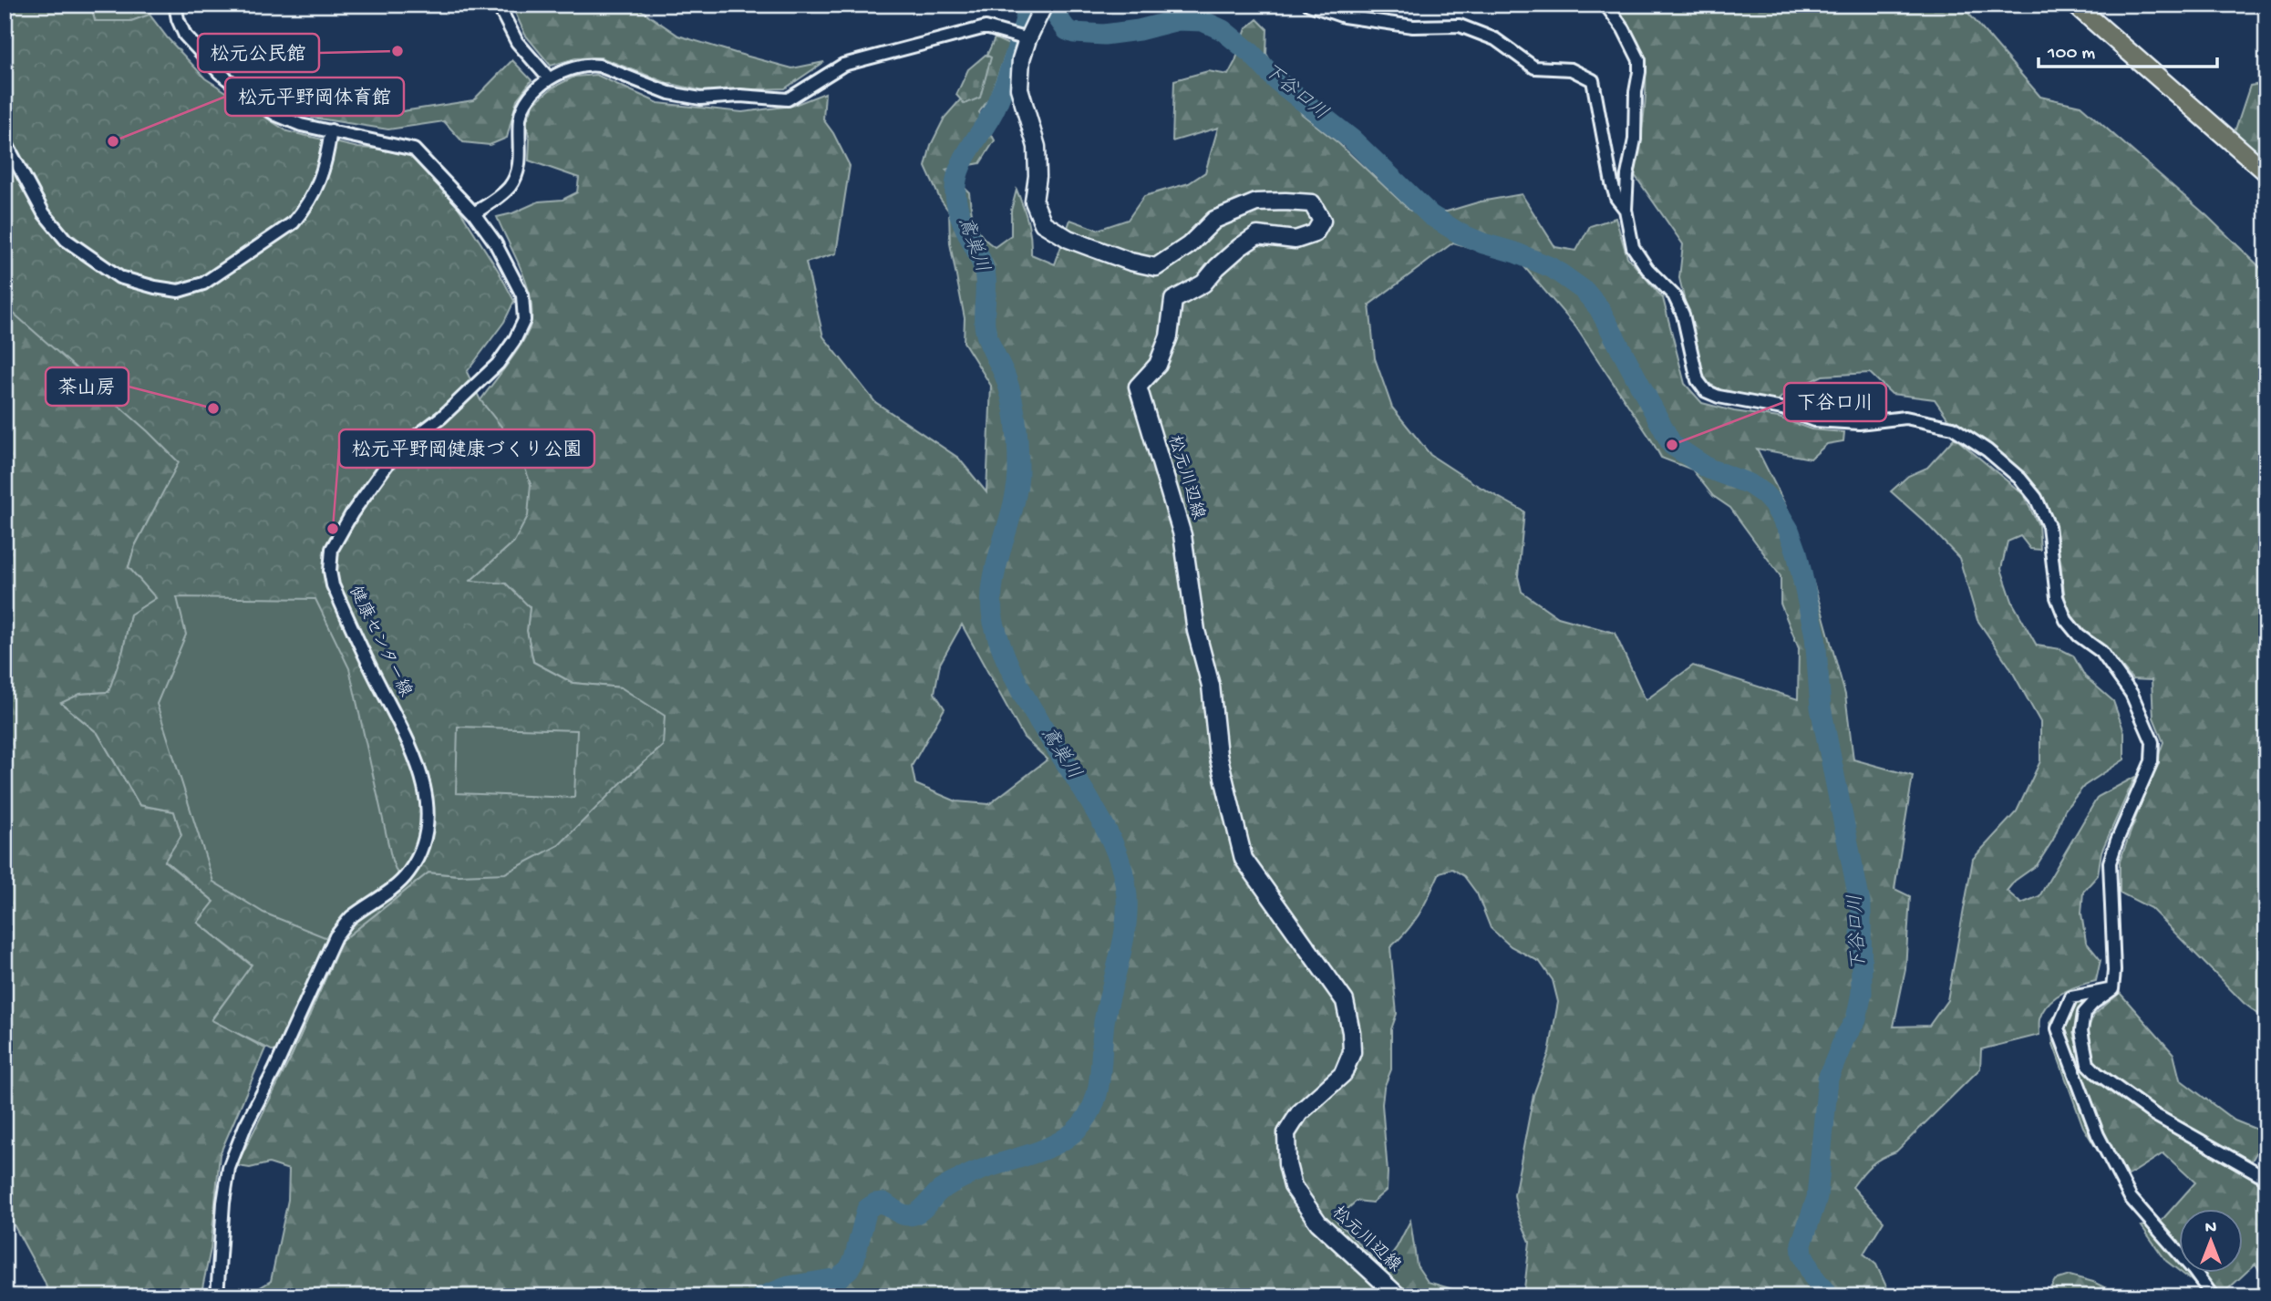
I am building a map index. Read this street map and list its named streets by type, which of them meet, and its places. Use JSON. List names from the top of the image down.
{
  "streets": {
    "main road": ["松元川辺線"],
    "street": ["健康センター線"]
  },
  "water": ["下谷口川", "鳶巣川"],
  "places": [
    "松元公民館",
    "松元平野岡体育館",
    "茶山房",
    "下谷口川",
    "松元平野岡健康づくり公園"
  ],
  "scale_bar": "100 m",
  "north": "top"
}
